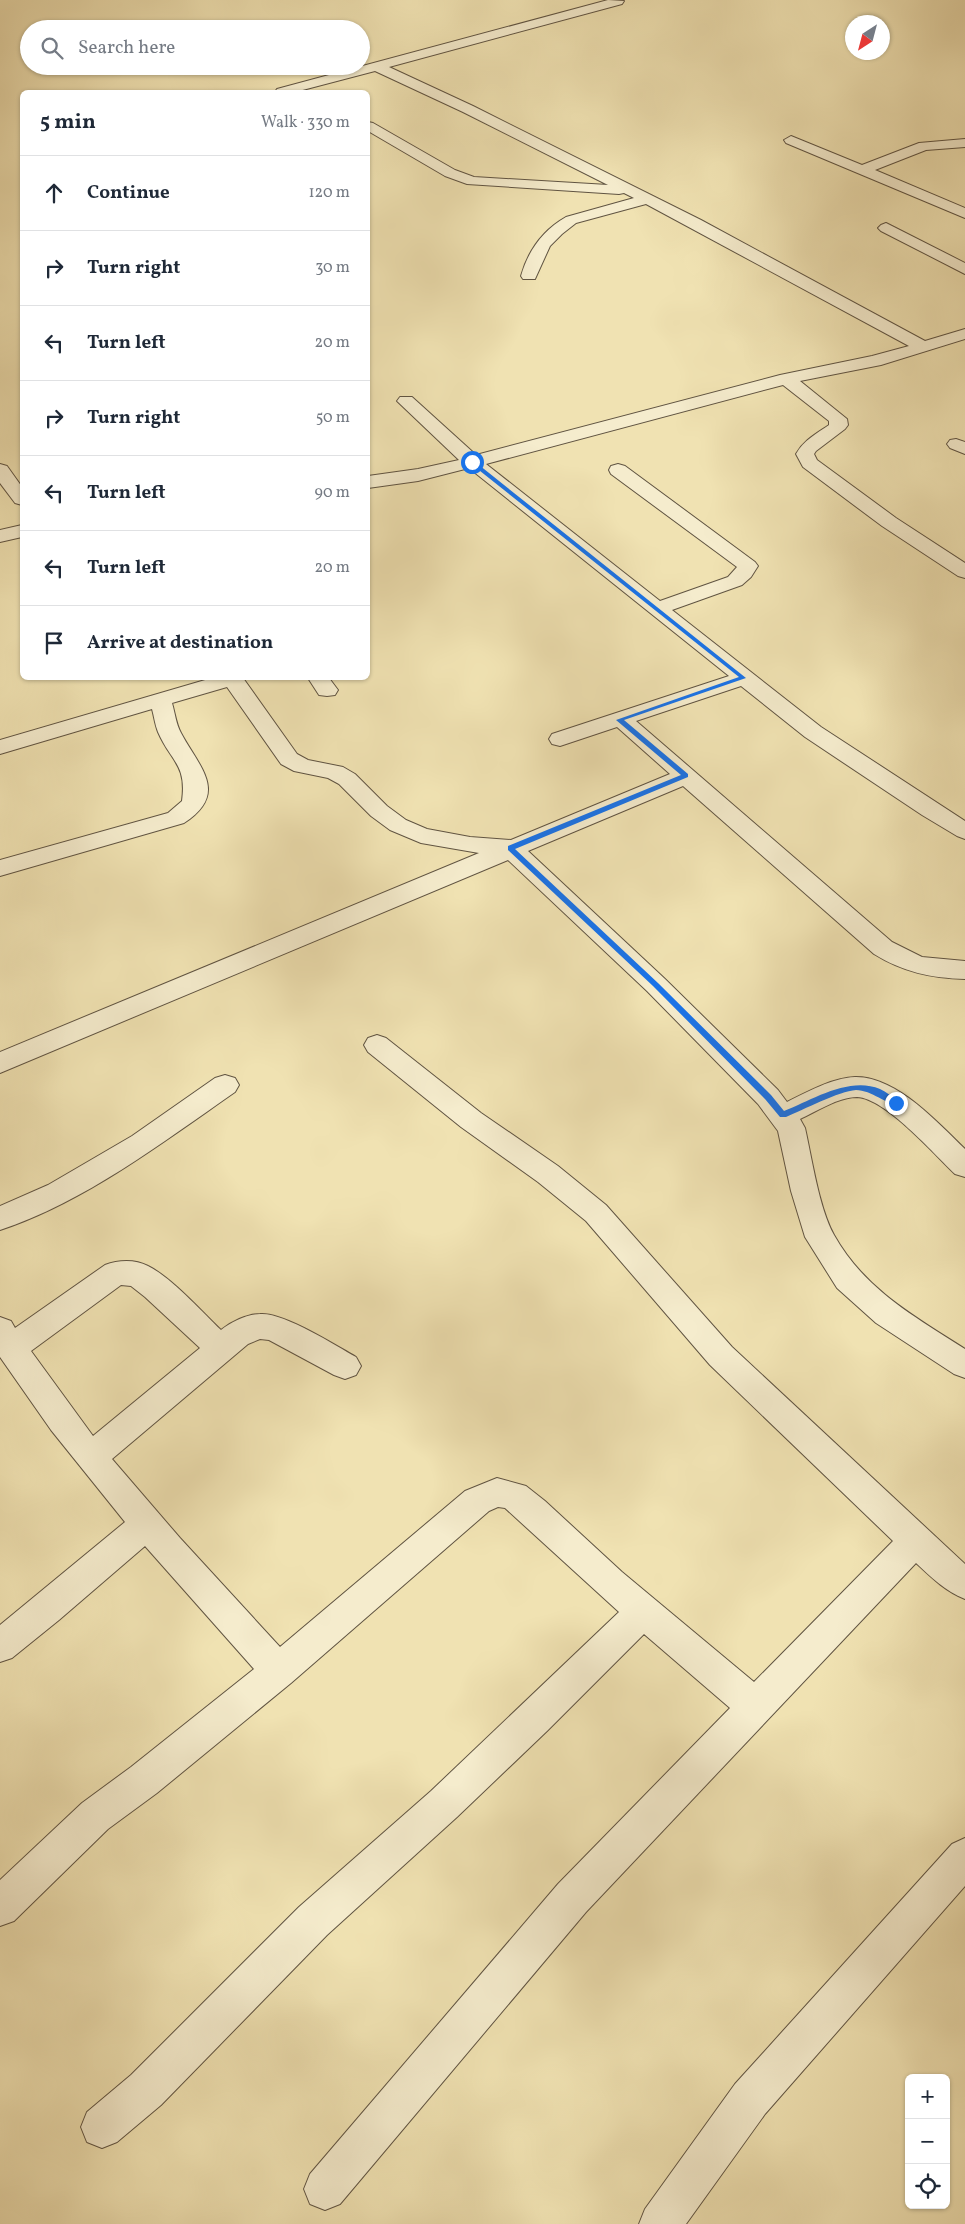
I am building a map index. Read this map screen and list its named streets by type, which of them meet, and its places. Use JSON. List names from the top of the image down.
{
  "north": "bottom left",
  "page": {
    "search": "Search here",
    "heading": ["5 min", "Walk · 330 m"],
    "list": [
      ["Continue", "120 m"],
      ["Turn right", "30 m"],
      ["Turn left", "20 m"],
      ["Turn right", "50 m"],
      ["Turn left", "90 m"],
      ["Turn left", "20 m"],
      "Arrive at destination"
    ],
    "map_buttons": ["+", "−"]
  }
}
